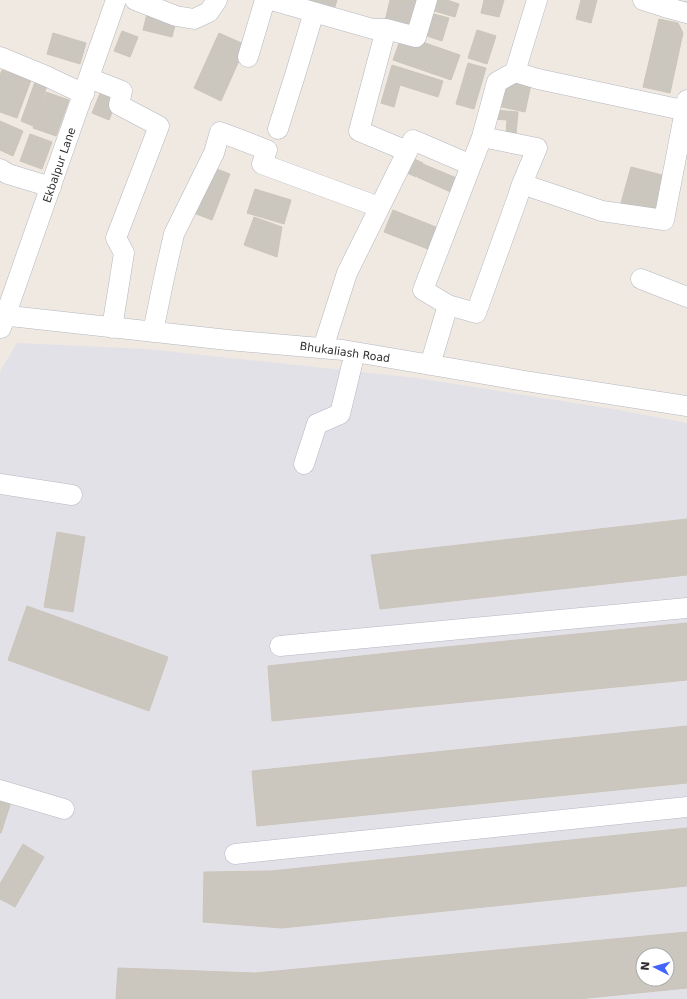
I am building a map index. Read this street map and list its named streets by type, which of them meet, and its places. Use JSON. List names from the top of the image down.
{
  "streets": {
    "street": ["Ekbalpur Lane", "Bhukaliash Road"]
  },
  "crossings": [
    ["Ekbalpur Lane", "Bhukaliash Road"]
  ],
  "north": "left"
}
